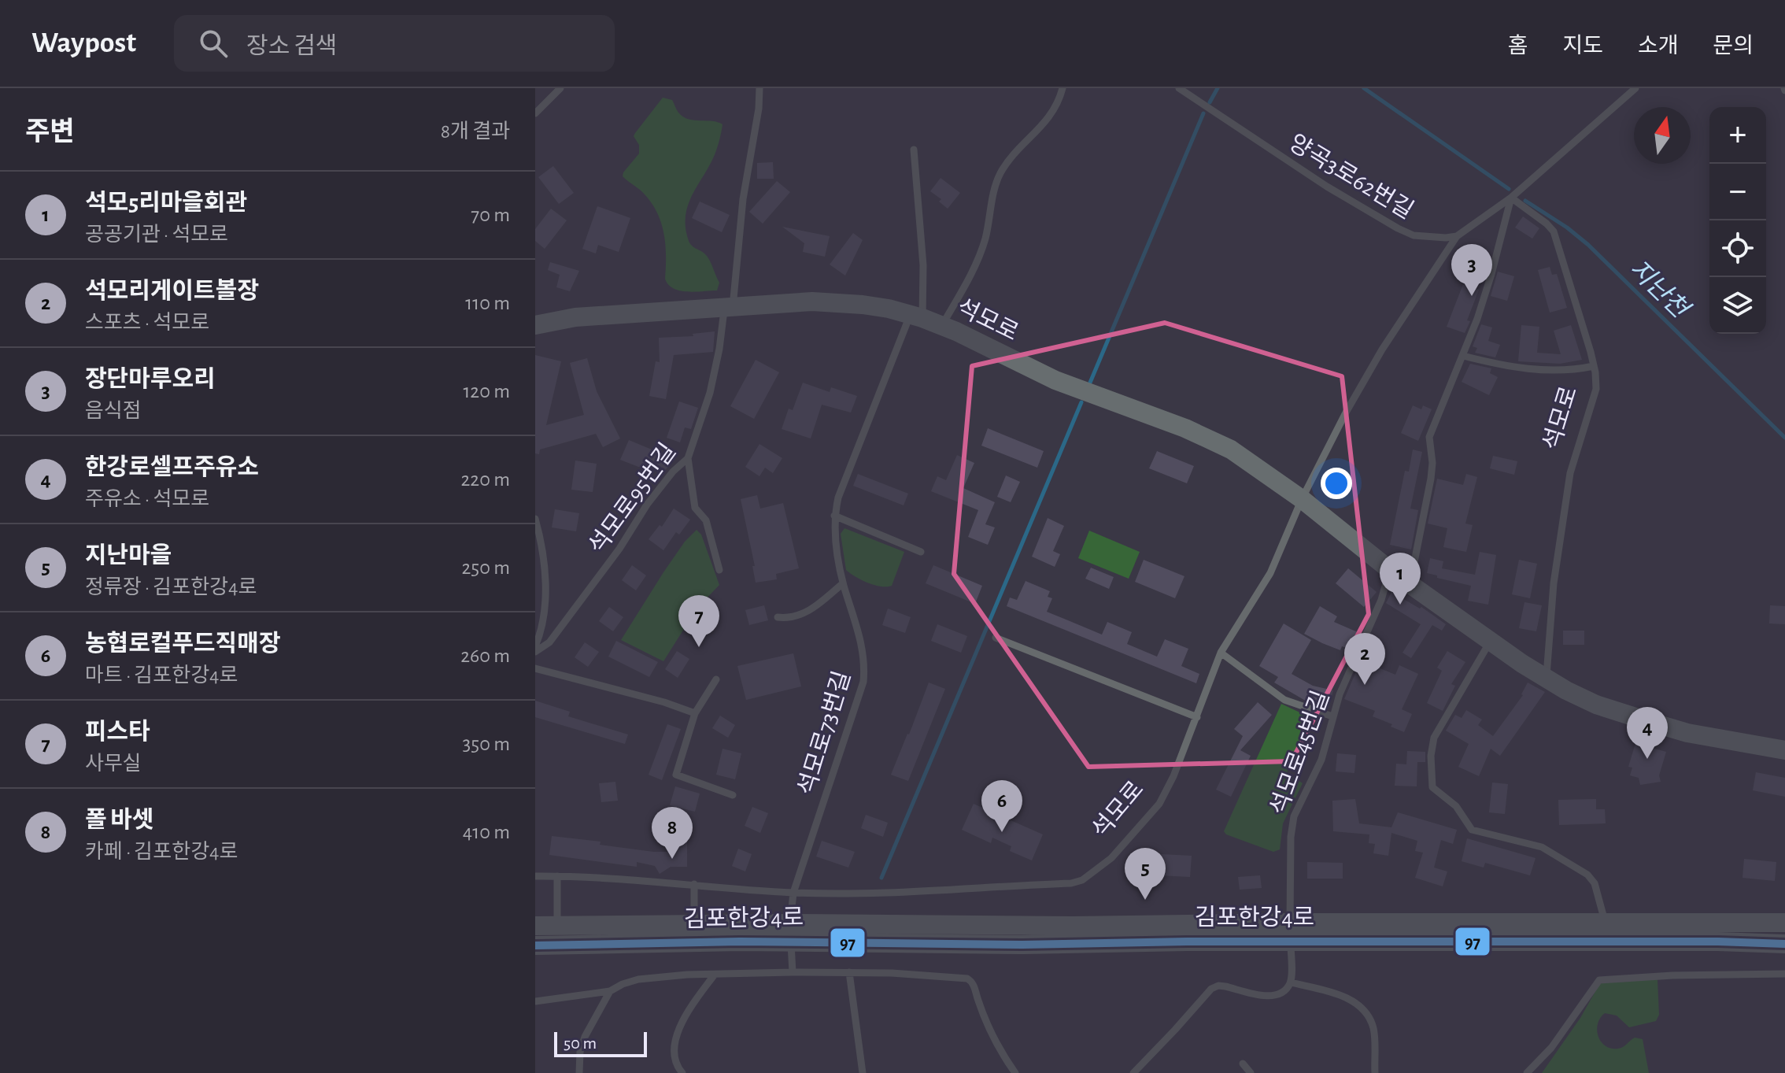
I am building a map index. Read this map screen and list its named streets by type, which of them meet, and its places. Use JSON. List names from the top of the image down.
{
  "streets": {
    "street": ["석모로", "김포한강4로"],
    "lane": [
      "양곡3로62번길",
      "석모로95번길",
      "석모로73번길",
      "석모로45번길"
    ]
  },
  "crossings": [
    ["양곡3로62번길", "석모로"],
    ["석모로", "석모로95번길"],
    ["석모로", "석모로73번길"],
    ["석모로", "석모로45번길"],
    ["석모로73번길", "김포한강4로"],
    ["석모로45번길", "김포한강4로"]
  ],
  "water": ["지난천"],
  "lines": ["transit line 97"],
  "scale_bar": "50 m",
  "north": "top",
  "page": {
    "header": "Waypost",
    "search": "장소 검색",
    "nav": [
      "홈",
      "지도",
      "소개",
      "문의"
    ],
    "heading": ["주변", "8개 결과"],
    "map_buttons": ["+", "−"],
    "list": [
      {
        "mark": "1",
        "name": "석모5리마을회관",
        "note": "공공기관 · 석모로",
        "value": "70 m"
      },
      {
        "mark": "2",
        "name": "석모리게이트볼장",
        "note": "스포츠 · 석모로",
        "value": "110 m"
      },
      {
        "mark": "3",
        "name": "장단마루오리",
        "note": "음식점",
        "value": "120 m"
      },
      {
        "mark": "4",
        "name": "한강로셀프주유소",
        "note": "주유소 · 석모로",
        "value": "220 m"
      },
      {
        "mark": "5",
        "name": "지난마을",
        "note": "정류장 · 김포한강4로",
        "value": "250 m"
      },
      {
        "mark": "6",
        "name": "농협로컬푸드직매장",
        "note": "마트 · 김포한강4로",
        "value": "260 m"
      },
      {
        "mark": "7",
        "name": "피스타",
        "note": "사무실",
        "value": "350 m"
      },
      {
        "mark": "8",
        "name": "폴 바셋",
        "note": "카페 · 김포한강4로",
        "value": "410 m"
      }
    ],
    "pins": [
      "3",
      "1",
      "7",
      "2",
      "4",
      "6",
      "8",
      "5"
    ],
    "scale": "50 m"
  }
}
